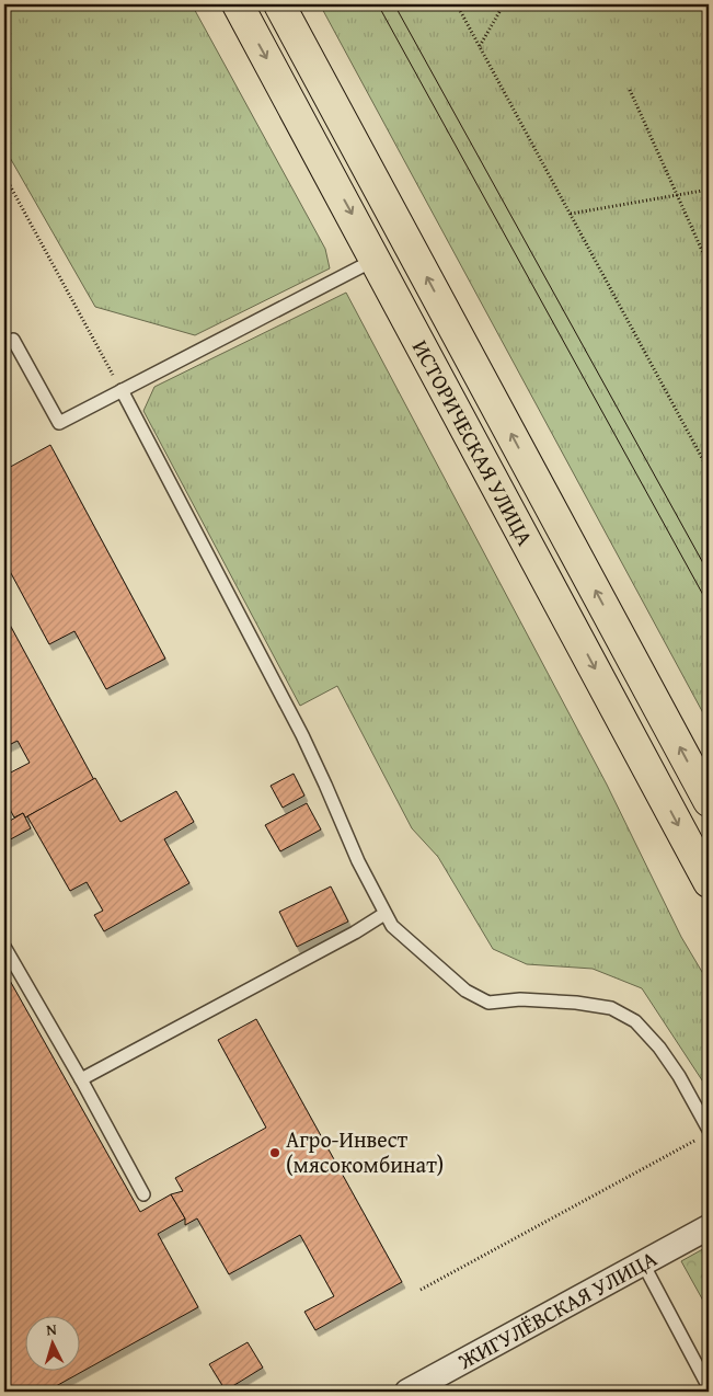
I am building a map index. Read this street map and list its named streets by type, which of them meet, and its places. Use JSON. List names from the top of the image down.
{
  "streets": {
    "highway": ["ИСТОРИЧЕСКАЯ УЛИЦА"],
    "street": ["ЖИГУЛЁВСКАЯ УЛИЦА"]
  },
  "places": ["Агро-Инвест (мясокомбинат)"],
  "north": "top"
}
